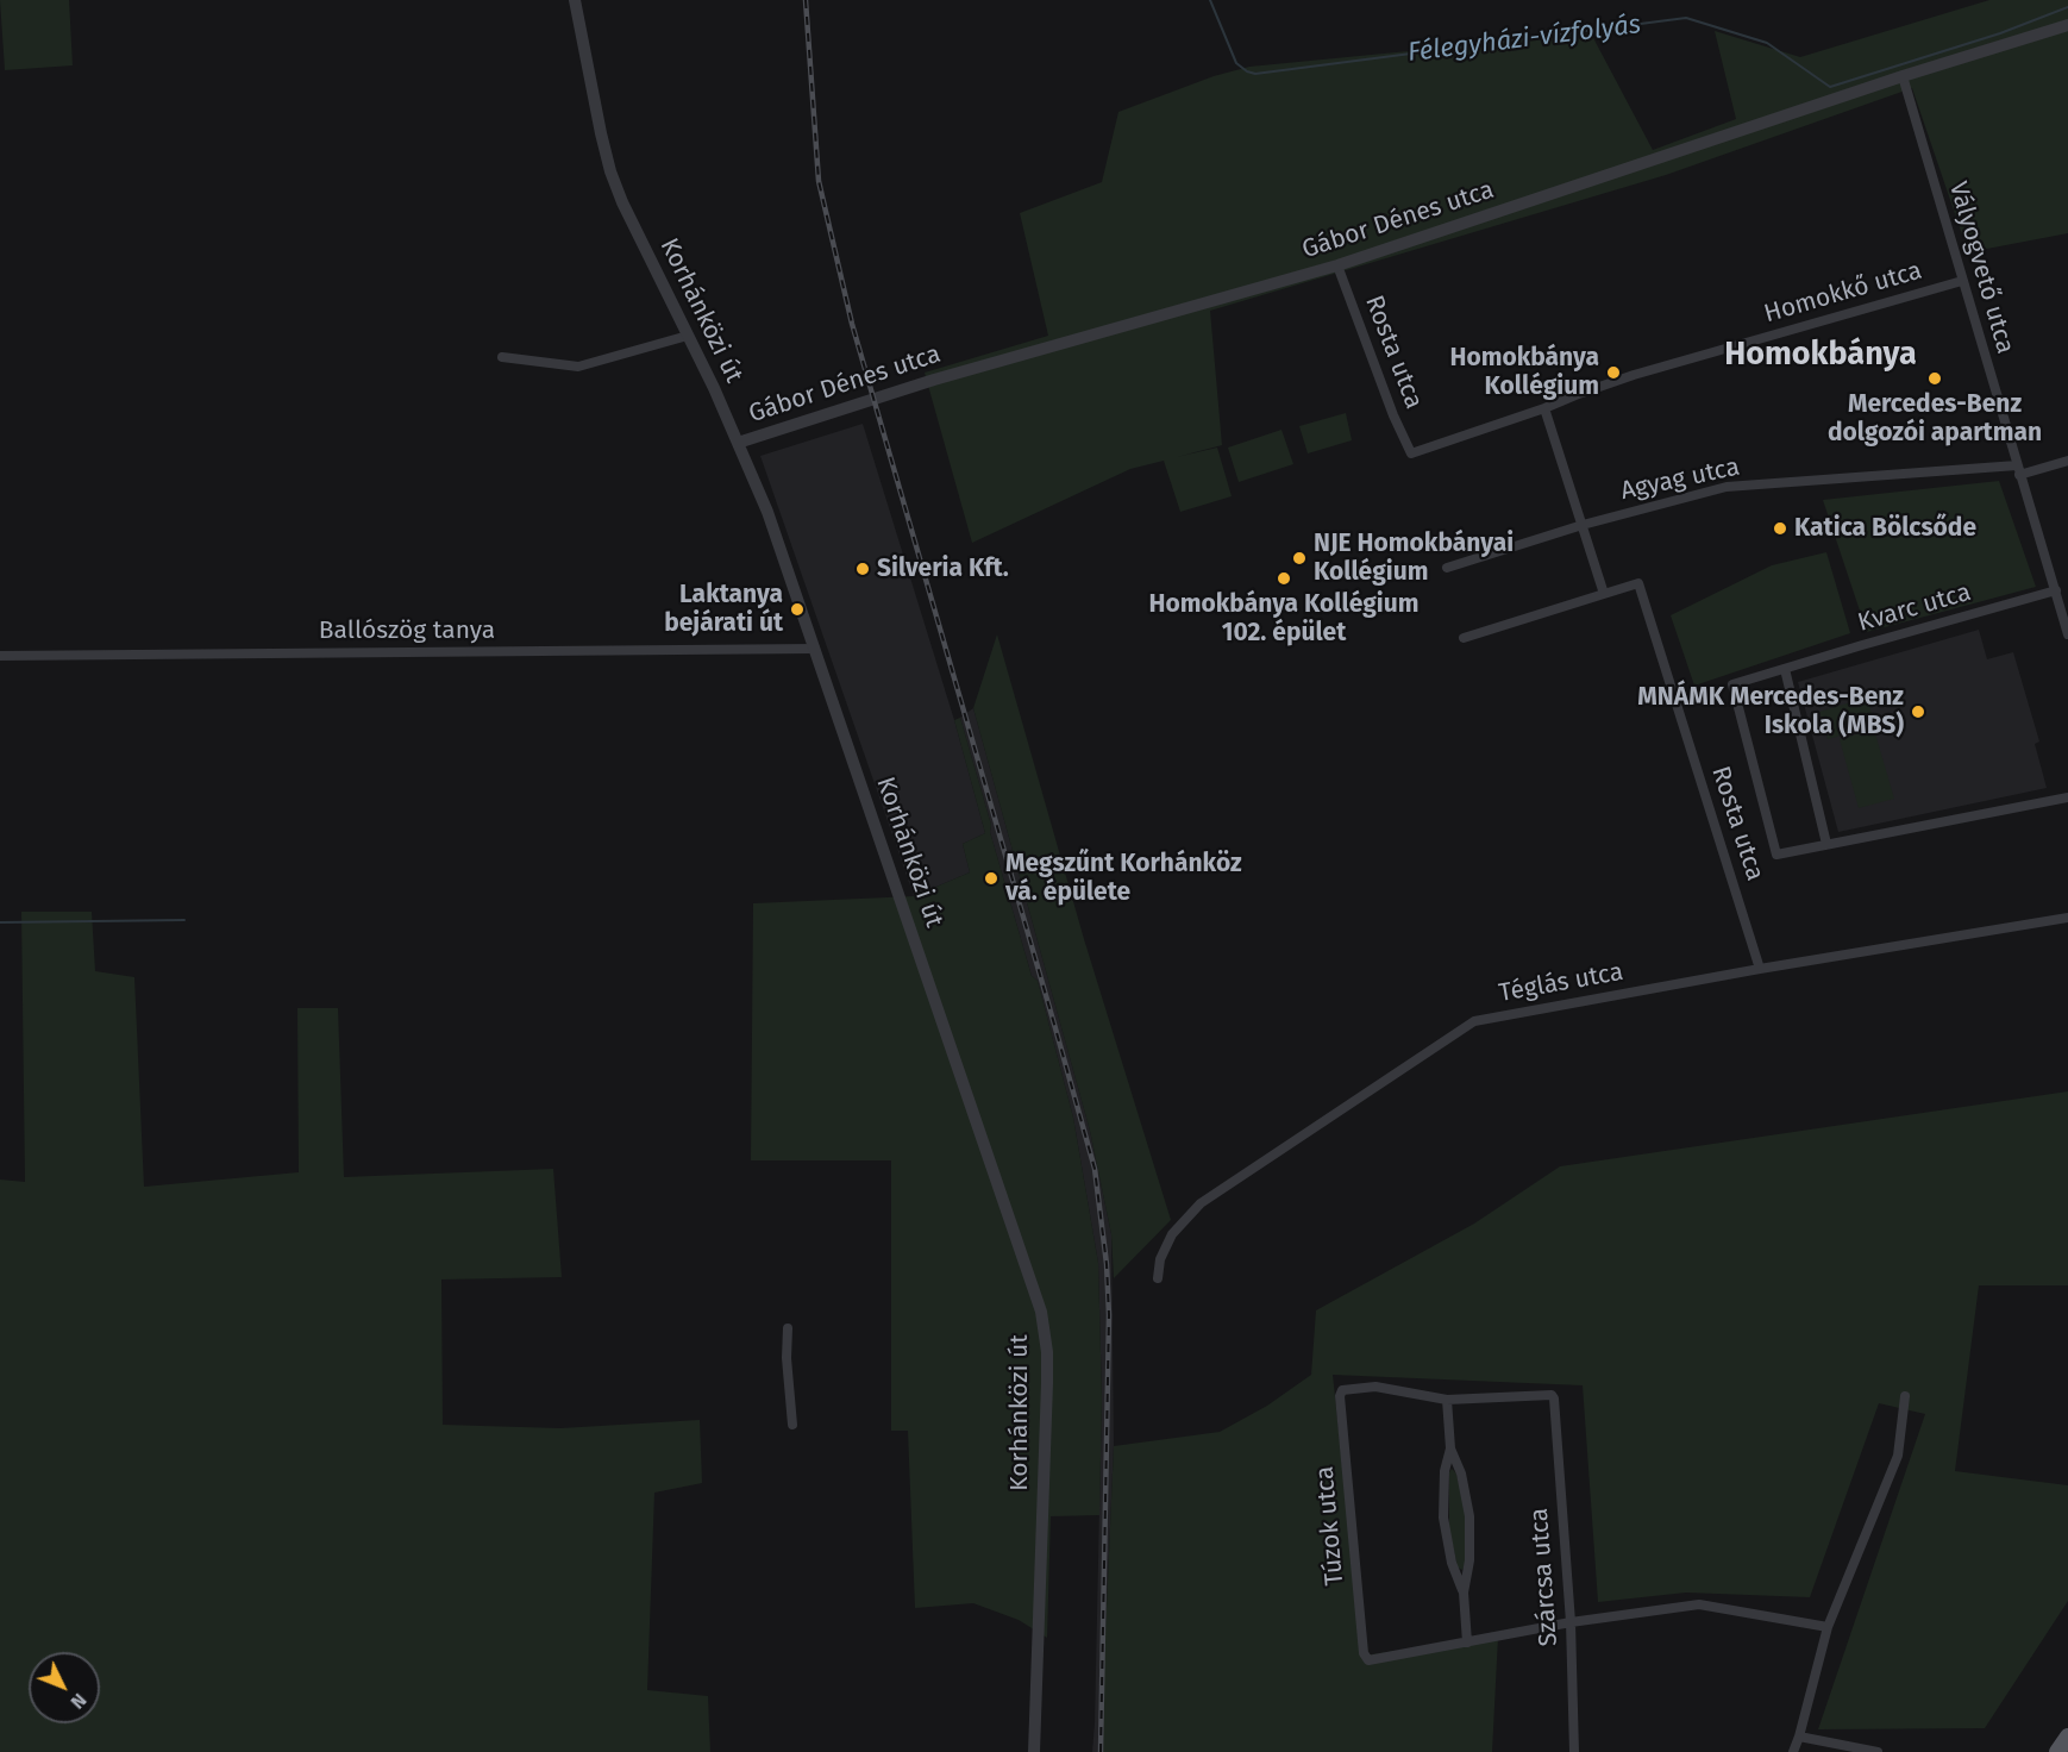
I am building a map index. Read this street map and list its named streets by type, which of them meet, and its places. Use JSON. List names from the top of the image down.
{
  "streets": {
    "street": [
      "Gábor Dénes utca",
      "Vályogvető utca",
      "Homokkő utca",
      "Korhánközi út",
      "Rosta utca",
      "Agyag utca",
      "Kvarc utca",
      "Ballószög tanya",
      "Téglás utca",
      "Túzok utca",
      "Szárcsa utca"
    ]
  },
  "crossings": [
    ["Gábor Dénes utca", "Vályogvető utca"],
    ["Gábor Dénes utca", "Korhánközi út"],
    ["Gábor Dénes utca", "Rosta utca"],
    ["Vályogvető utca", "Homokkő utca"],
    ["Vályogvető utca", "Agyag utca"],
    ["Vályogvető utca", "Kvarc utca"],
    ["Homokkő utca", "Rosta utca"],
    ["Korhánközi út", "Ballószög tanya"],
    ["Rosta utca", "Téglás utca"],
    ["Túzok utca", "Szárcsa utca"]
  ],
  "districts": ["Homokbánya"],
  "water": ["Félegyházi-vízfolyás"],
  "places": [
    "Homokbánya Kollégium",
    "Mercedes-Benz dolgozói apartman",
    "Katica Bölcsőde",
    "NJE Homokbányai Kollégium",
    "Silveria Kft.",
    "Homokbánya Kollégium 102. épület",
    "Laktanya bejárati út",
    "MNÁMK Mercedes-Benz Iskola (MBS)",
    "Megszűnt Korhánköz vá. épülete"
  ],
  "north": "bottom right"
}
